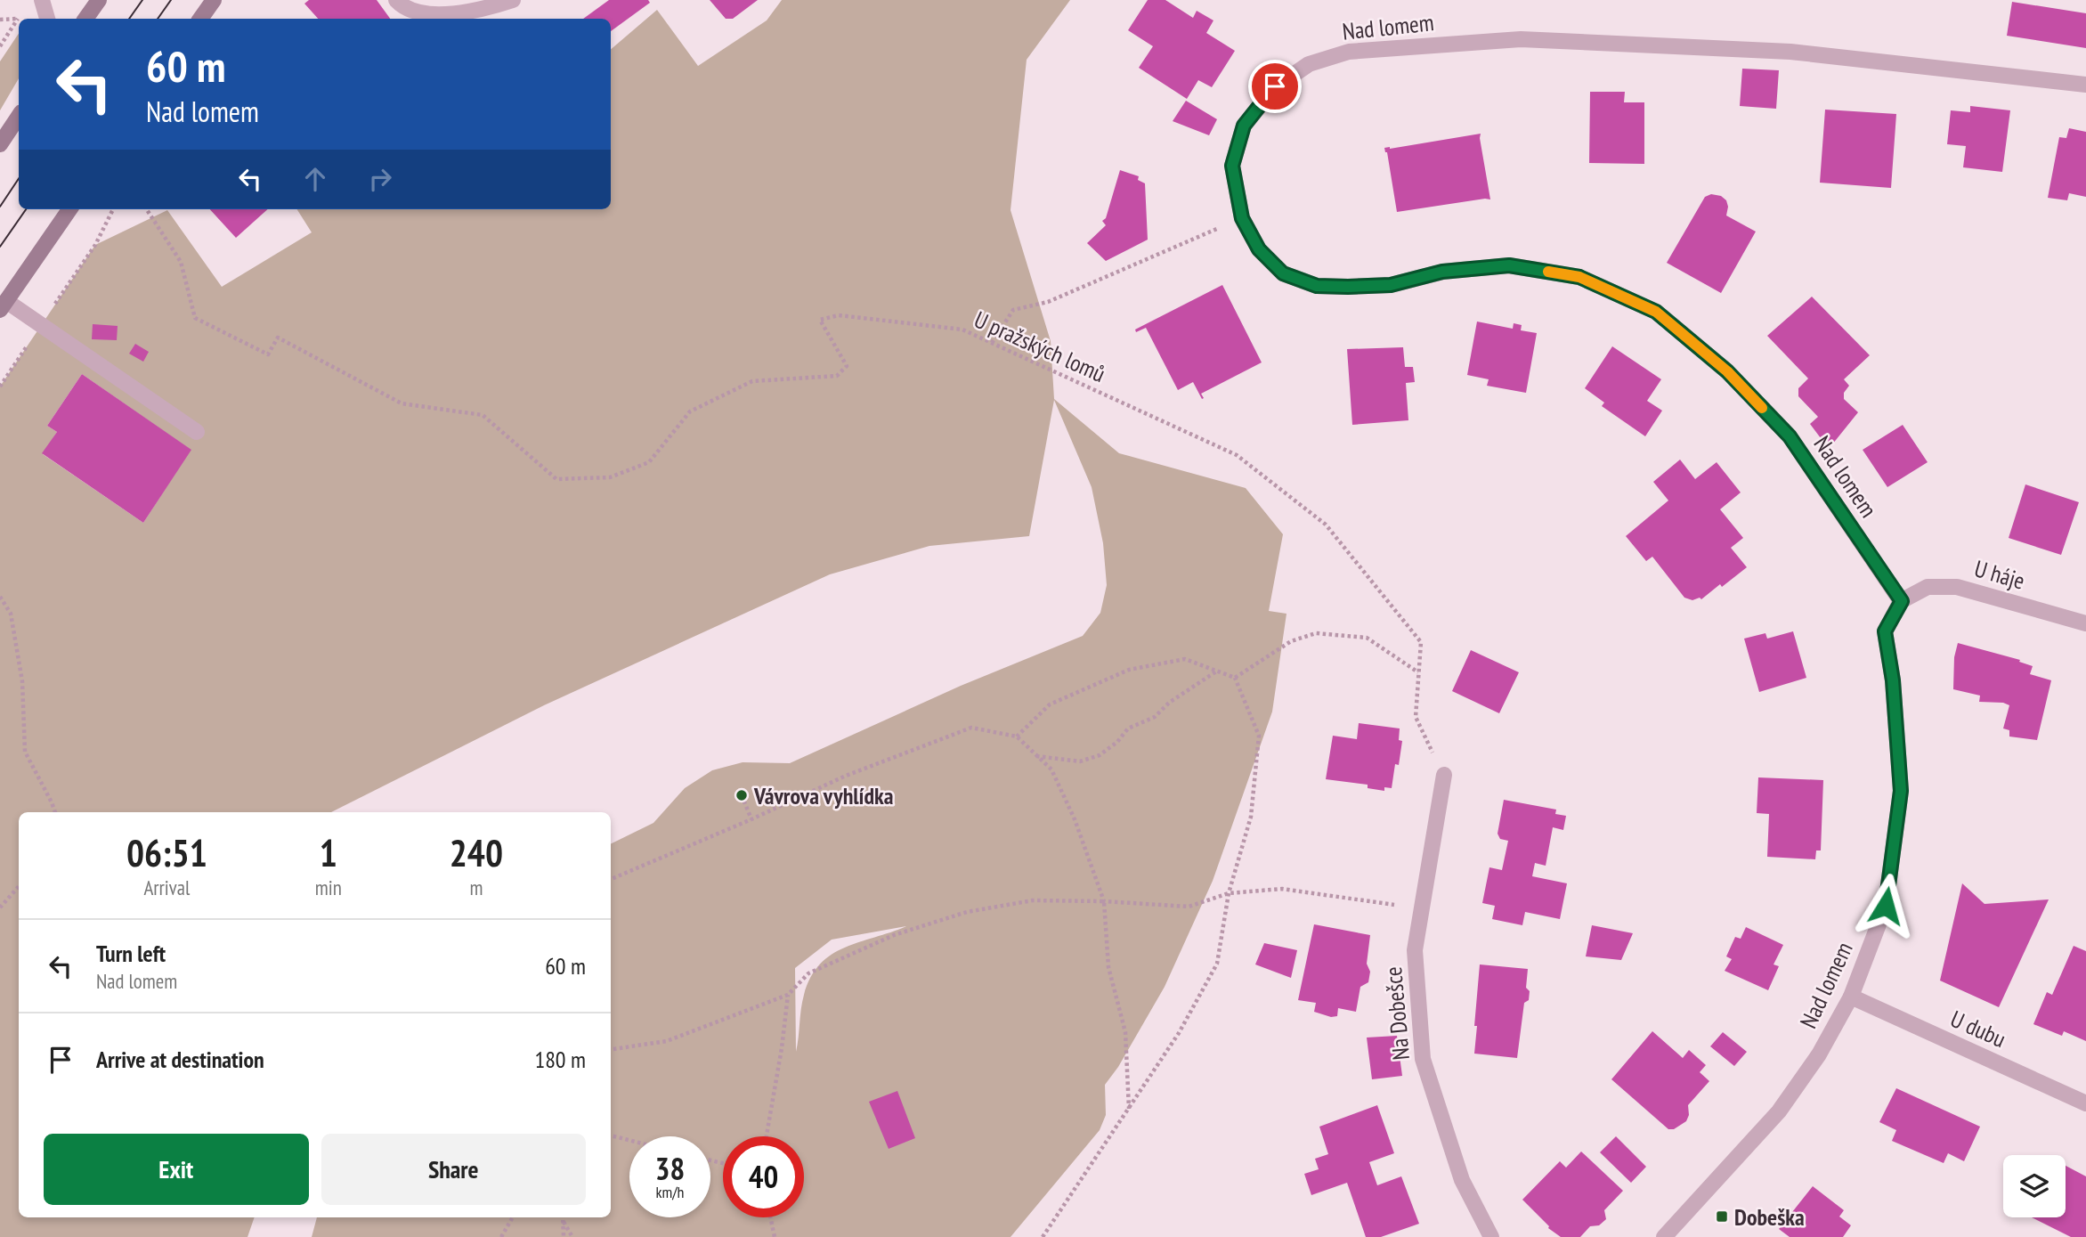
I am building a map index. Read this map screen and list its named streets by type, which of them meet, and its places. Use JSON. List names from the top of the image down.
{
  "streets": {
    "street": [
      "Nad lomem",
      "U háje",
      "Na Dobešce",
      "U dubu"
    ],
    "path": ["U pražských lomů"]
  },
  "crossings": [
    ["Nad lomem", "U háje"],
    ["Nad lomem", "U dubu"],
    ["U pražských lomů", "Na Dobešce"]
  ],
  "places": {
    "other": ["Vávrova vyhlídka"],
    "transit": ["Dobeška"]
  },
  "page": {
    "turn": ["60 m", "Nad lomem"],
    "eta": [
      "06:51",
      "Arrival",
      "1",
      "min",
      "240",
      "m"
    ],
    "list": [
      {
        "name": "Turn left",
        "note": "Nad lomem",
        "value": "60 m"
      },
      {
        "name": "Arrive at destination",
        "value": "180 m"
      }
    ],
    "buttons": ["Exit", "Share"],
    "speed": "38 km/h",
    "limit": "40"
  }
}
